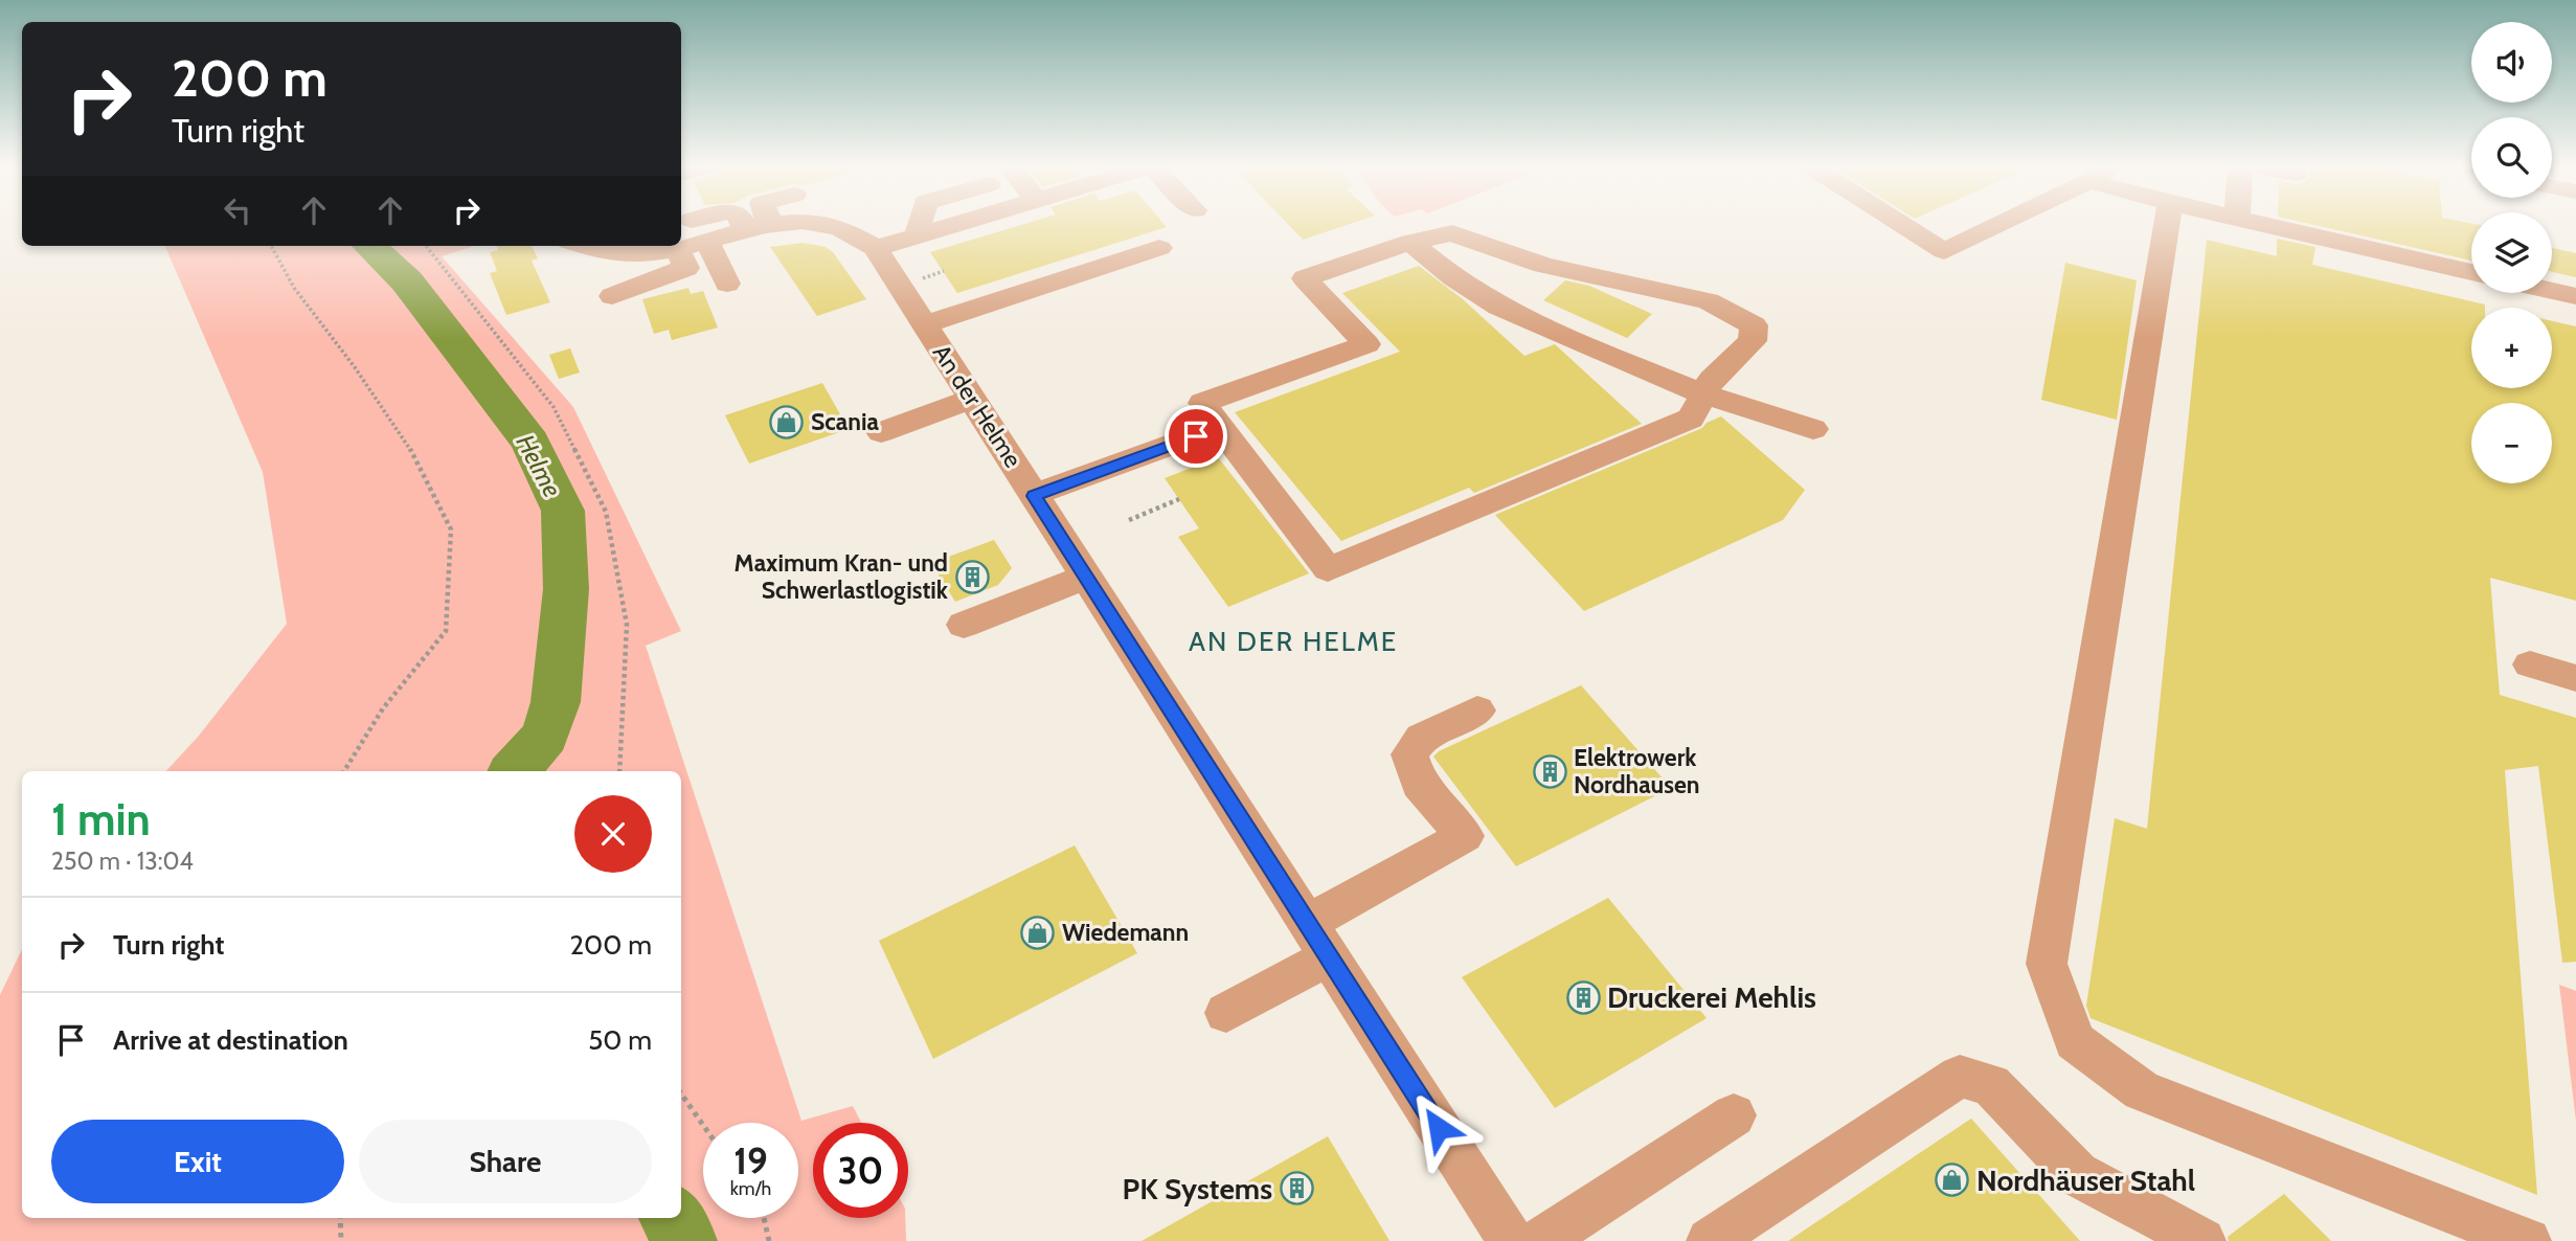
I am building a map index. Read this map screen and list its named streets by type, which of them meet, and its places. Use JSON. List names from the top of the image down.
{
  "streets": {
    "street": ["An der Helme"]
  },
  "districts": ["AN DER HELME"],
  "water": ["Helme"],
  "places": {
    "shop": ["Scania", "Wiedemann", "Nordhäuser Stahl"],
    "building": [
      "Maximum Kran- und Schwerlastlogistik",
      "Elektrowerk Nordhausen",
      "Druckerei Mehlis",
      "PK Systems"
    ]
  },
  "page": {
    "map_buttons": ["+", "−"],
    "turn": ["200 m", "Turn right"],
    "heading": ["1 min", "250 m · 13:04"],
    "list": [
      {
        "name": "Turn right",
        "value": "200 m"
      },
      {
        "name": "Arrive at destination",
        "value": "50 m"
      }
    ],
    "buttons": ["Exit", "Share"],
    "speed": "19 km/h",
    "limit": "30"
  }
}
